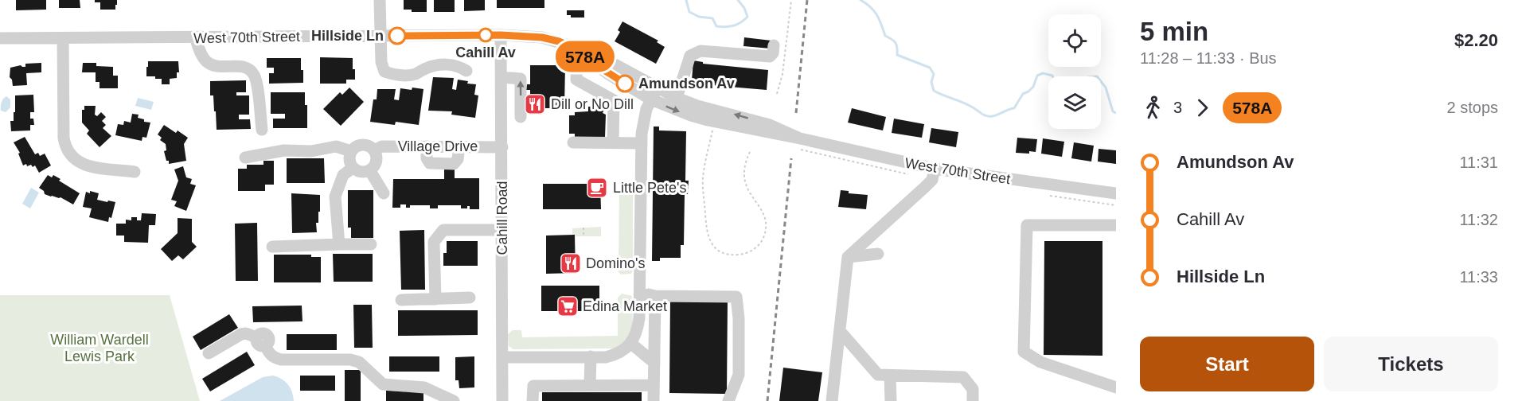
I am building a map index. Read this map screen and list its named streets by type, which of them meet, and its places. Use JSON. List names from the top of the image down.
{
  "streets": {
    "street": ["West 70th Street", "Village Drive", "Cahill Road"]
  },
  "crossings": [
    ["West 70th Street", "Cahill Road"],
    ["Village Drive", "Cahill Road"]
  ],
  "parks": ["William Wardell Lewis Park"],
  "places": {
    "other": ["Cahill Av", "Hillside Ln", "Amundson Av"],
    "restaurant": ["Dill or No Dill", "Domino's"],
    "cafe": ["Little Pete's"],
    "supermarket": ["Edina Market"]
  },
  "lines": ["bus line 578A"],
  "page": {
    "on_map": "578A",
    "heading": ["5 min", "11:28 – 11:33 · Bus", "$2.20"],
    "legs": ["3", "578A", "2 stops"],
    "list": [
      {
        "name": "Amundson Av",
        "value": "11:31"
      },
      {
        "name": "Cahill Av",
        "value": "11:32"
      },
      {
        "name": "Hillside Ln",
        "value": "11:33"
      }
    ],
    "buttons": ["Start", "Tickets"]
  }
}
